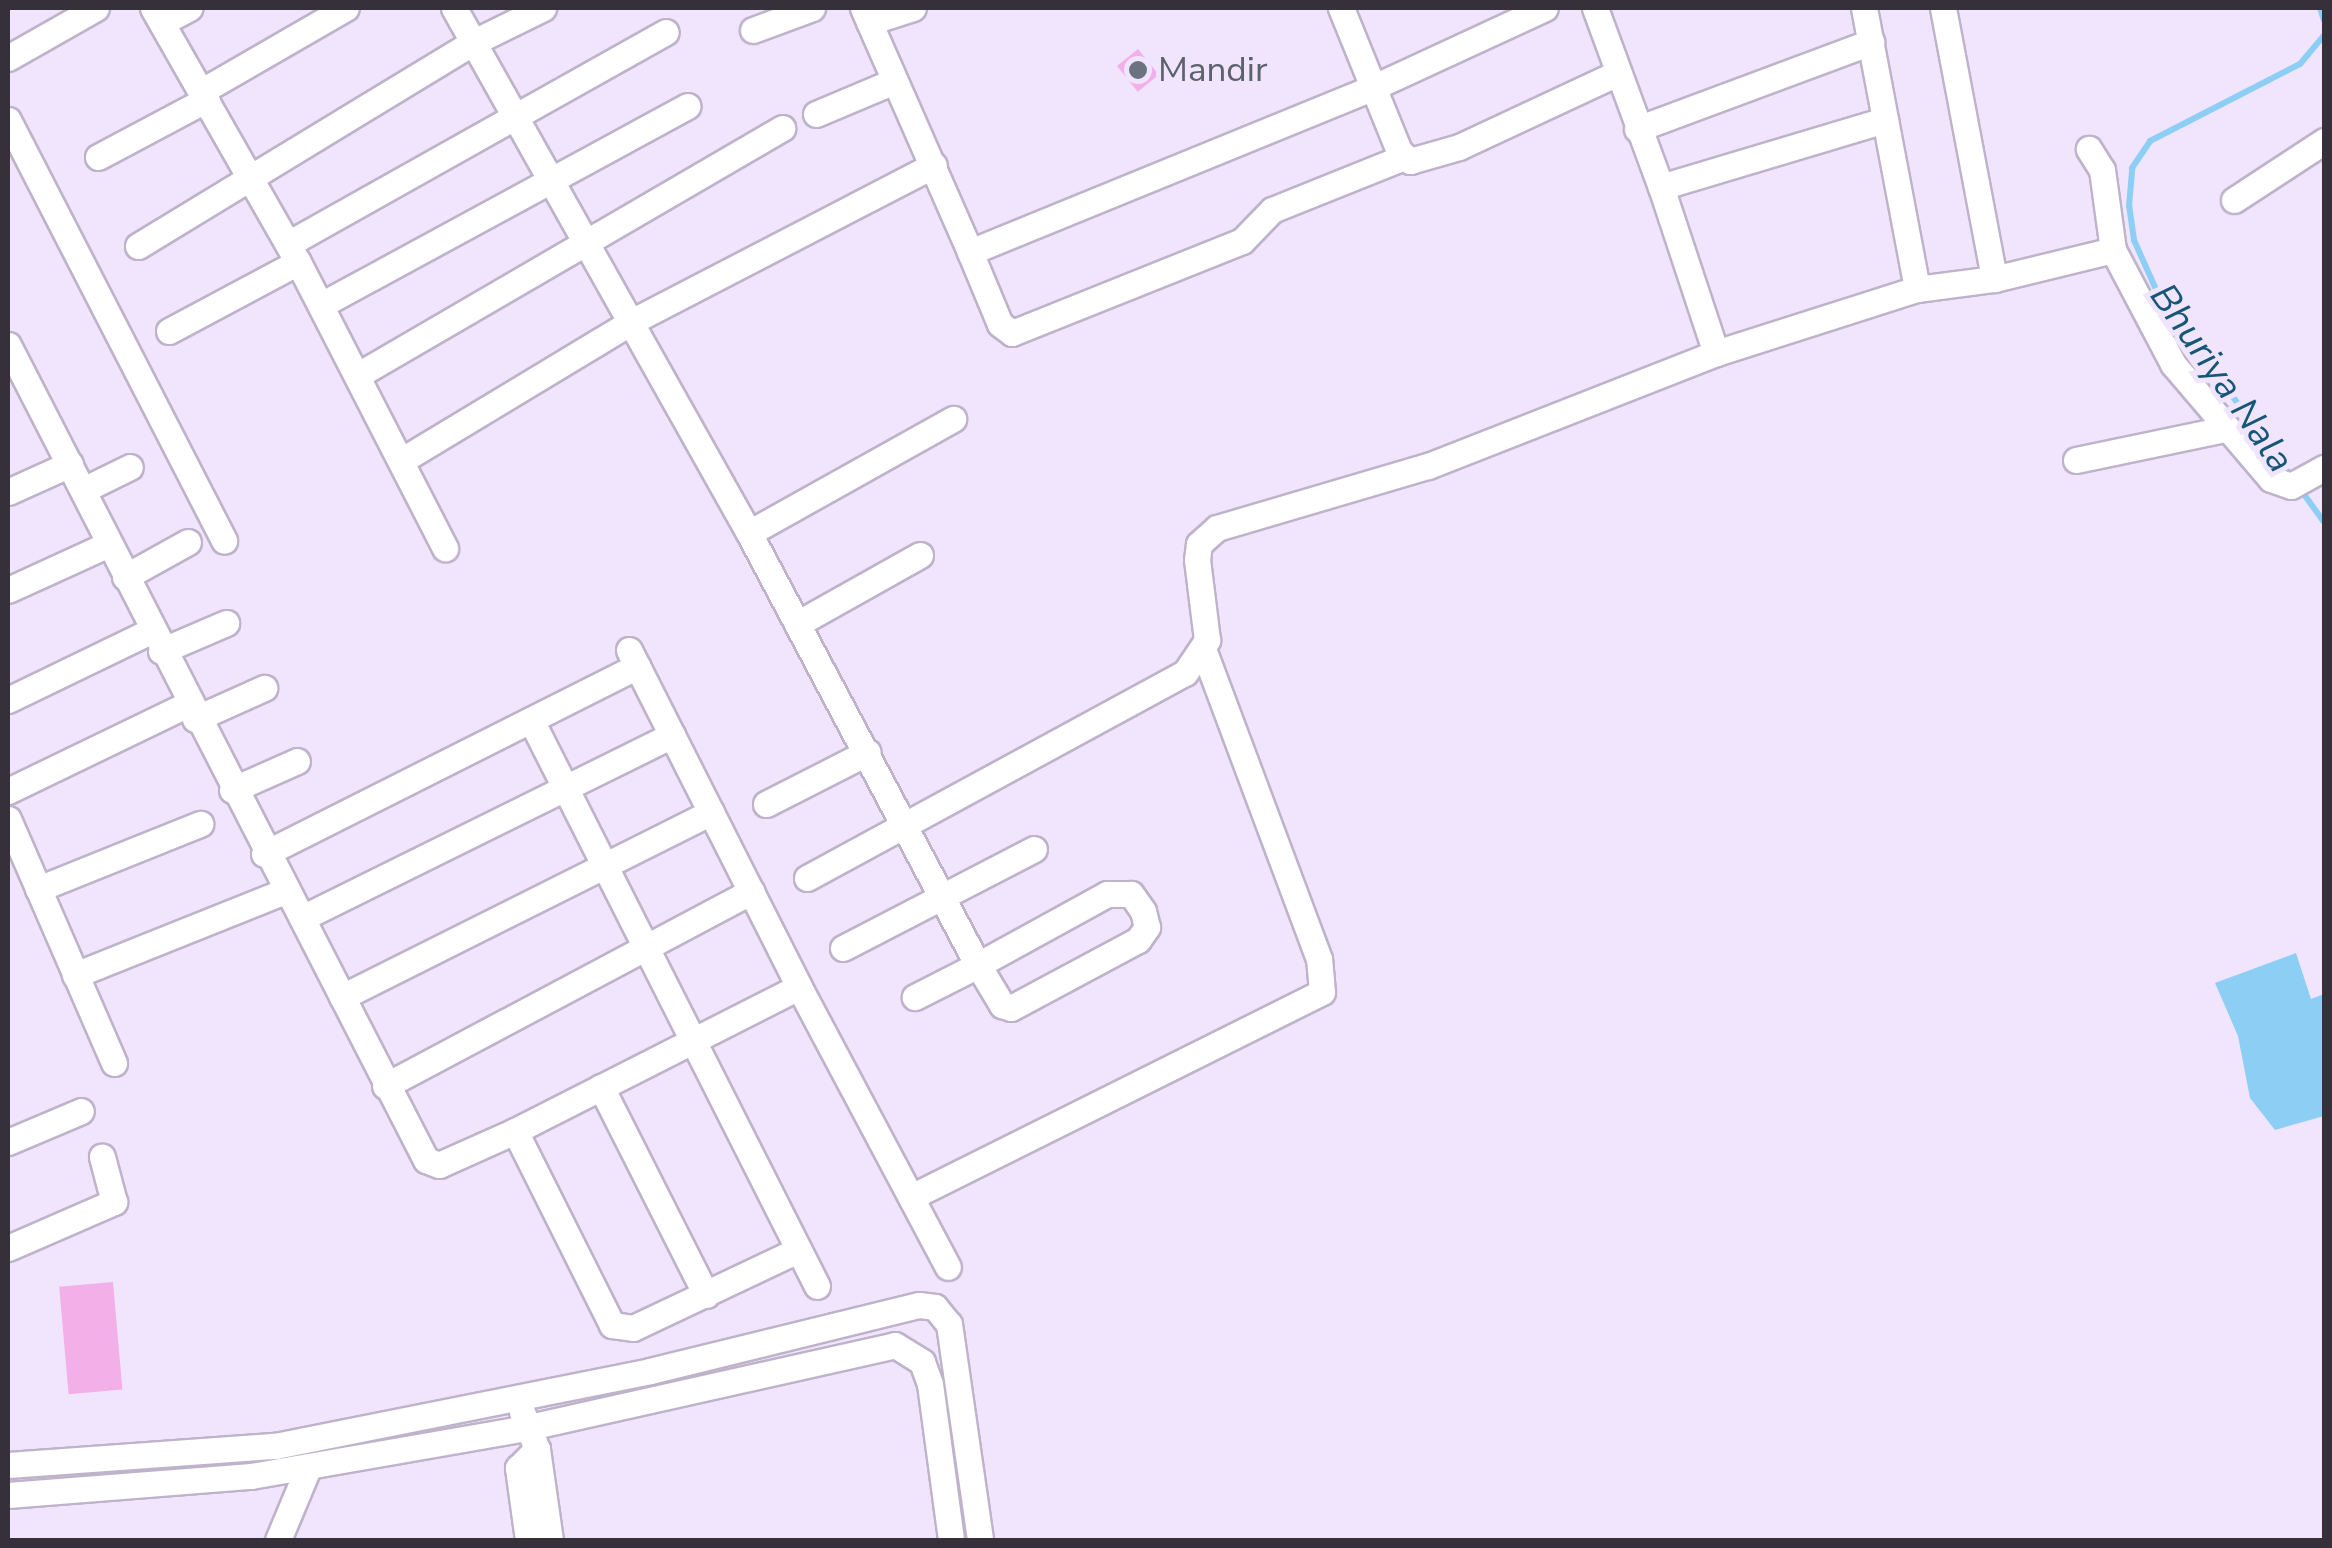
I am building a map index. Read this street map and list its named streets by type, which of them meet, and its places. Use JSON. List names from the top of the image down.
{
  "water": ["Bhuriya Nala"],
  "places": ["Mandir"]
}
